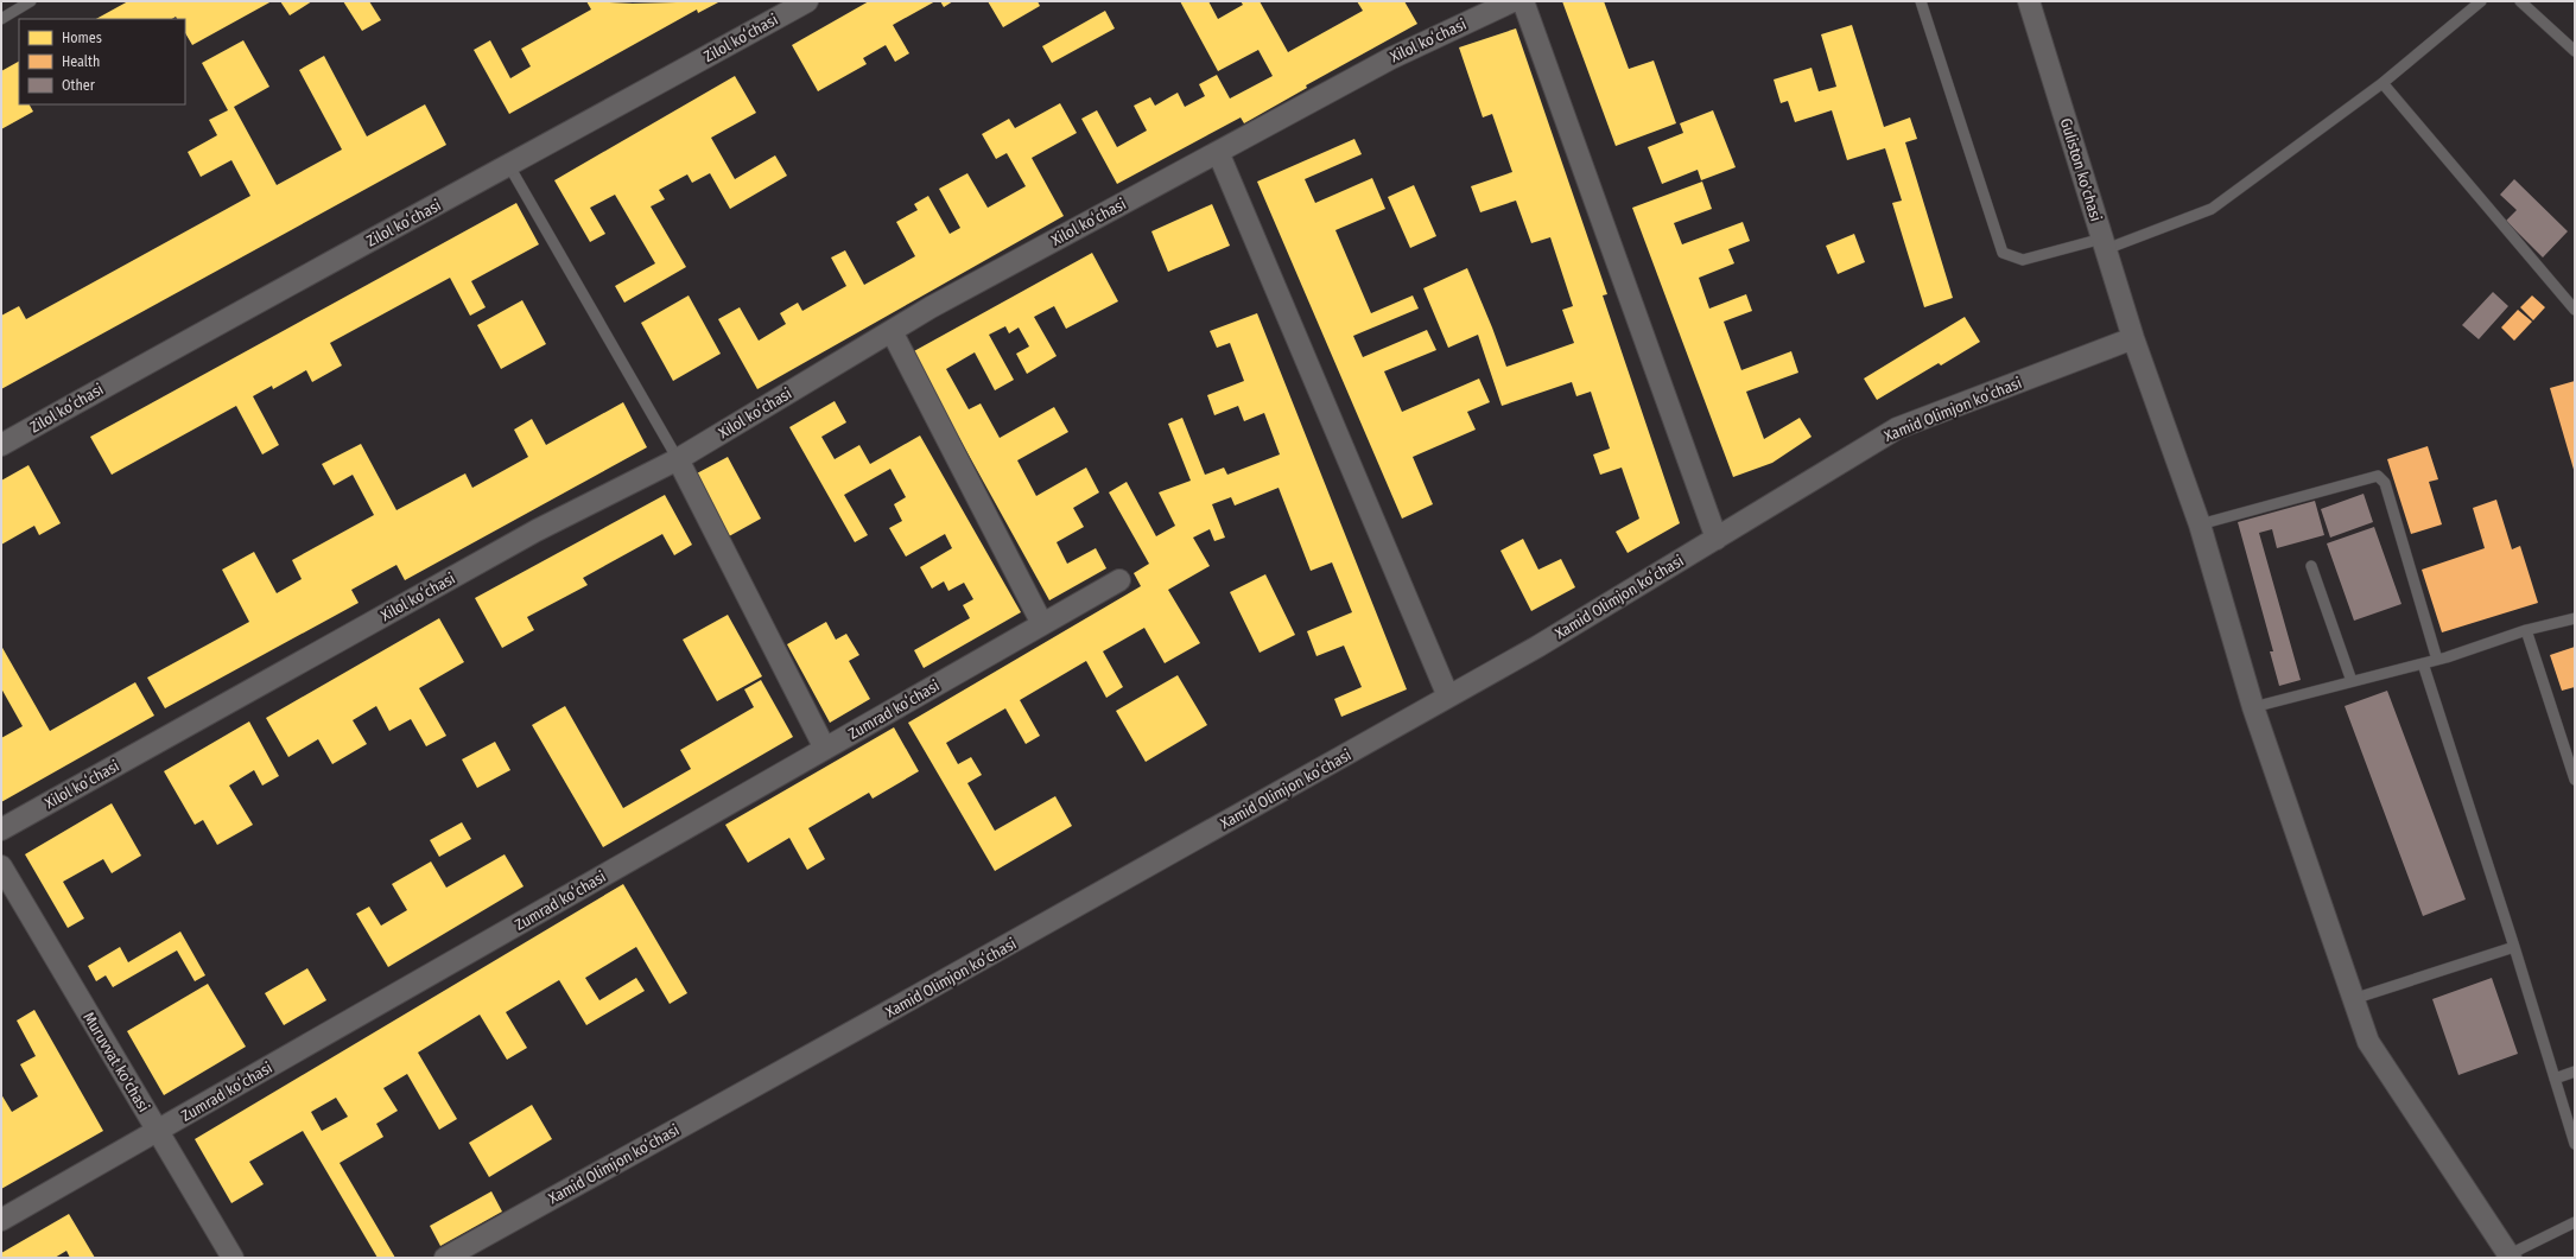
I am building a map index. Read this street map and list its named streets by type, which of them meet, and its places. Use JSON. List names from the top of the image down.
{
  "streets": {
    "street": [
      "Zilol koʻchasi",
      "Xilol koʻchasi",
      "Guliston ko'chasi",
      "Xamid Olimjon koʻchasi",
      "Zumrad koʻchasi",
      "Muruvvat ko'chasi"
    ]
  },
  "crossings": [
    ["Guliston ko'chasi", "Xamid Olimjon koʻchasi"],
    ["Zumrad koʻchasi", "Muruvvat ko'chasi"]
  ],
  "legend": ["Homes", "Health", "Other"]
}
